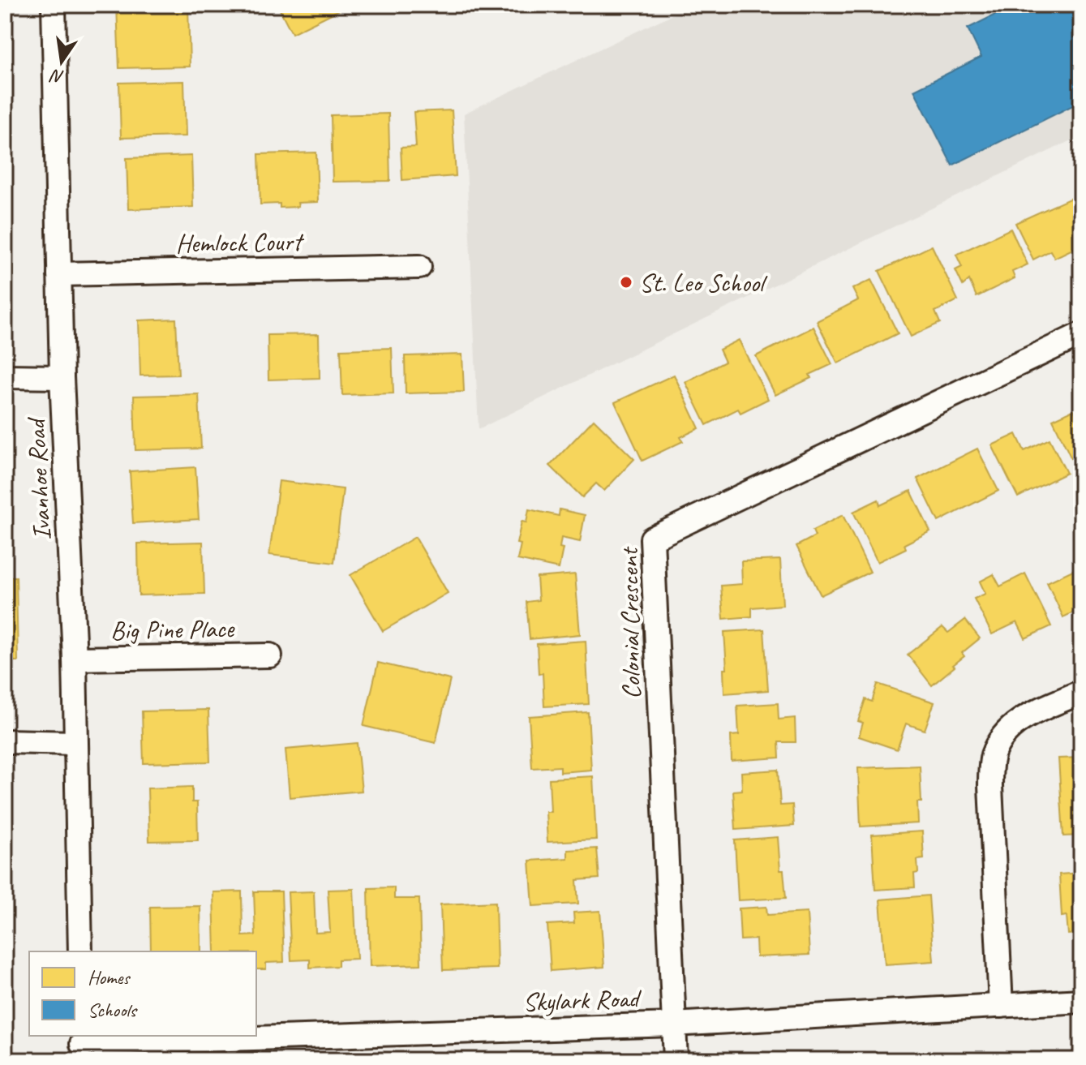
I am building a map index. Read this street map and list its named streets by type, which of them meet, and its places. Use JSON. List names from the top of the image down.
{
  "streets": {
    "street": [
      "Hemlock Court",
      "Ivanhoe Road",
      "Colonial Crescent",
      "Big Pine Place",
      "Skylark Road"
    ]
  },
  "crossings": [
    ["Hemlock Court", "Ivanhoe Road"],
    ["Ivanhoe Road", "Big Pine Place"],
    ["Colonial Crescent", "Skylark Road"]
  ],
  "places": ["St. Leo School"],
  "legend": ["Homes", "Schools"],
  "north": "bottom"
}
